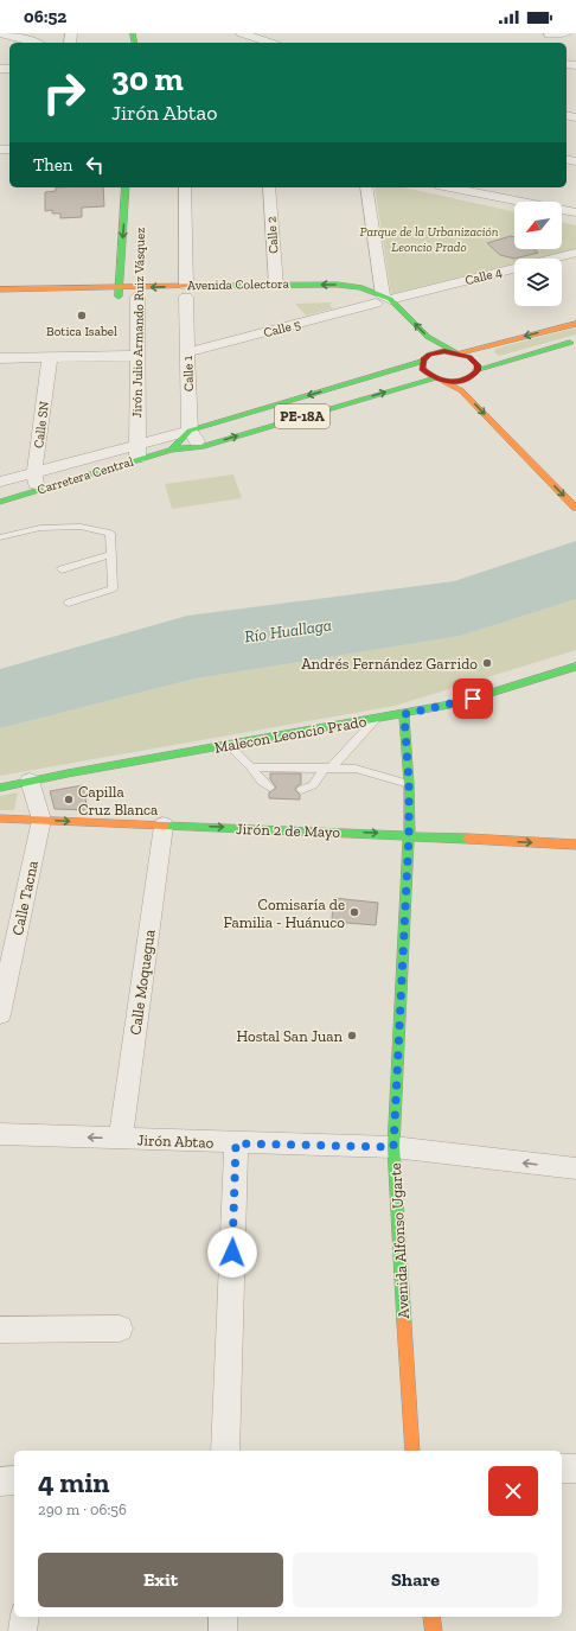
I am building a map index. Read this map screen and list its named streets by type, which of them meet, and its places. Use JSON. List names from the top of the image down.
{
  "streets": {
    "main road": [
      "Avenida Colectora",
      "Jirón Julio Armando Ruiz Vásquez",
      "PE-18A",
      "Carretera Central",
      "Malecon Leoncio Prado",
      "Jirón 2 de Mayo",
      "Avenida Alfonso Ugarte"
    ],
    "street": [
      "Calle 2",
      "Calle 4",
      "Calle 5",
      "Calle 1",
      "Calle SN",
      "Calle Tacna",
      "Calle Moquegua",
      "Jirón Abtao"
    ]
  },
  "crossings": [
    ["Calle 2", "Avenida Colectora"],
    ["Calle 4", "Avenida Colectora"],
    ["Calle 4", "Calle 5"],
    ["Avenida Colectora", "Jirón Julio Armando Ruiz Vásquez"],
    ["Avenida Colectora", "Calle 5"],
    ["Avenida Colectora", "Calle 1"],
    ["Avenida Colectora", "Carretera Central"],
    ["Jirón Julio Armando Ruiz Vásquez", "Carretera Central"],
    ["Calle 5", "Calle 1"],
    ["Calle 1", "Carretera Central"],
    ["Calle SN", "Carretera Central"],
    ["Malecon Leoncio Prado", "Calle Tacna"],
    ["Malecon Leoncio Prado", "Avenida Alfonso Ugarte"],
    ["Jirón 2 de Mayo", "Calle Tacna"],
    ["Jirón 2 de Mayo", "Calle Moquegua"],
    ["Jirón 2 de Mayo", "Avenida Alfonso Ugarte"],
    ["Calle Moquegua", "Jirón Abtao"],
    ["Jirón Abtao", "Avenida Alfonso Ugarte"]
  ],
  "one_way": ["Jirón Julio Armando Ruiz Vásquez", "Jirón 2 de Mayo", "Jirón Abtao"],
  "water": ["Río Huallaga"],
  "parks": ["Parque de la Urbanización Leoncio Prado"],
  "places": [
    "Botica Isabel",
    "Andrés Fernández Garrido",
    "Capilla Cruz Blanca",
    "Comisaría de Familia - Huánuco",
    "Hostal San Juan"
  ],
  "north": "bottom left",
  "page": {
    "status": "06:52",
    "turn": ["30 m", "Jirón Abtao"],
    "then": "Then",
    "heading": ["4 min", "290 m · 06:56"],
    "buttons": ["Exit", "Share"]
  }
}
